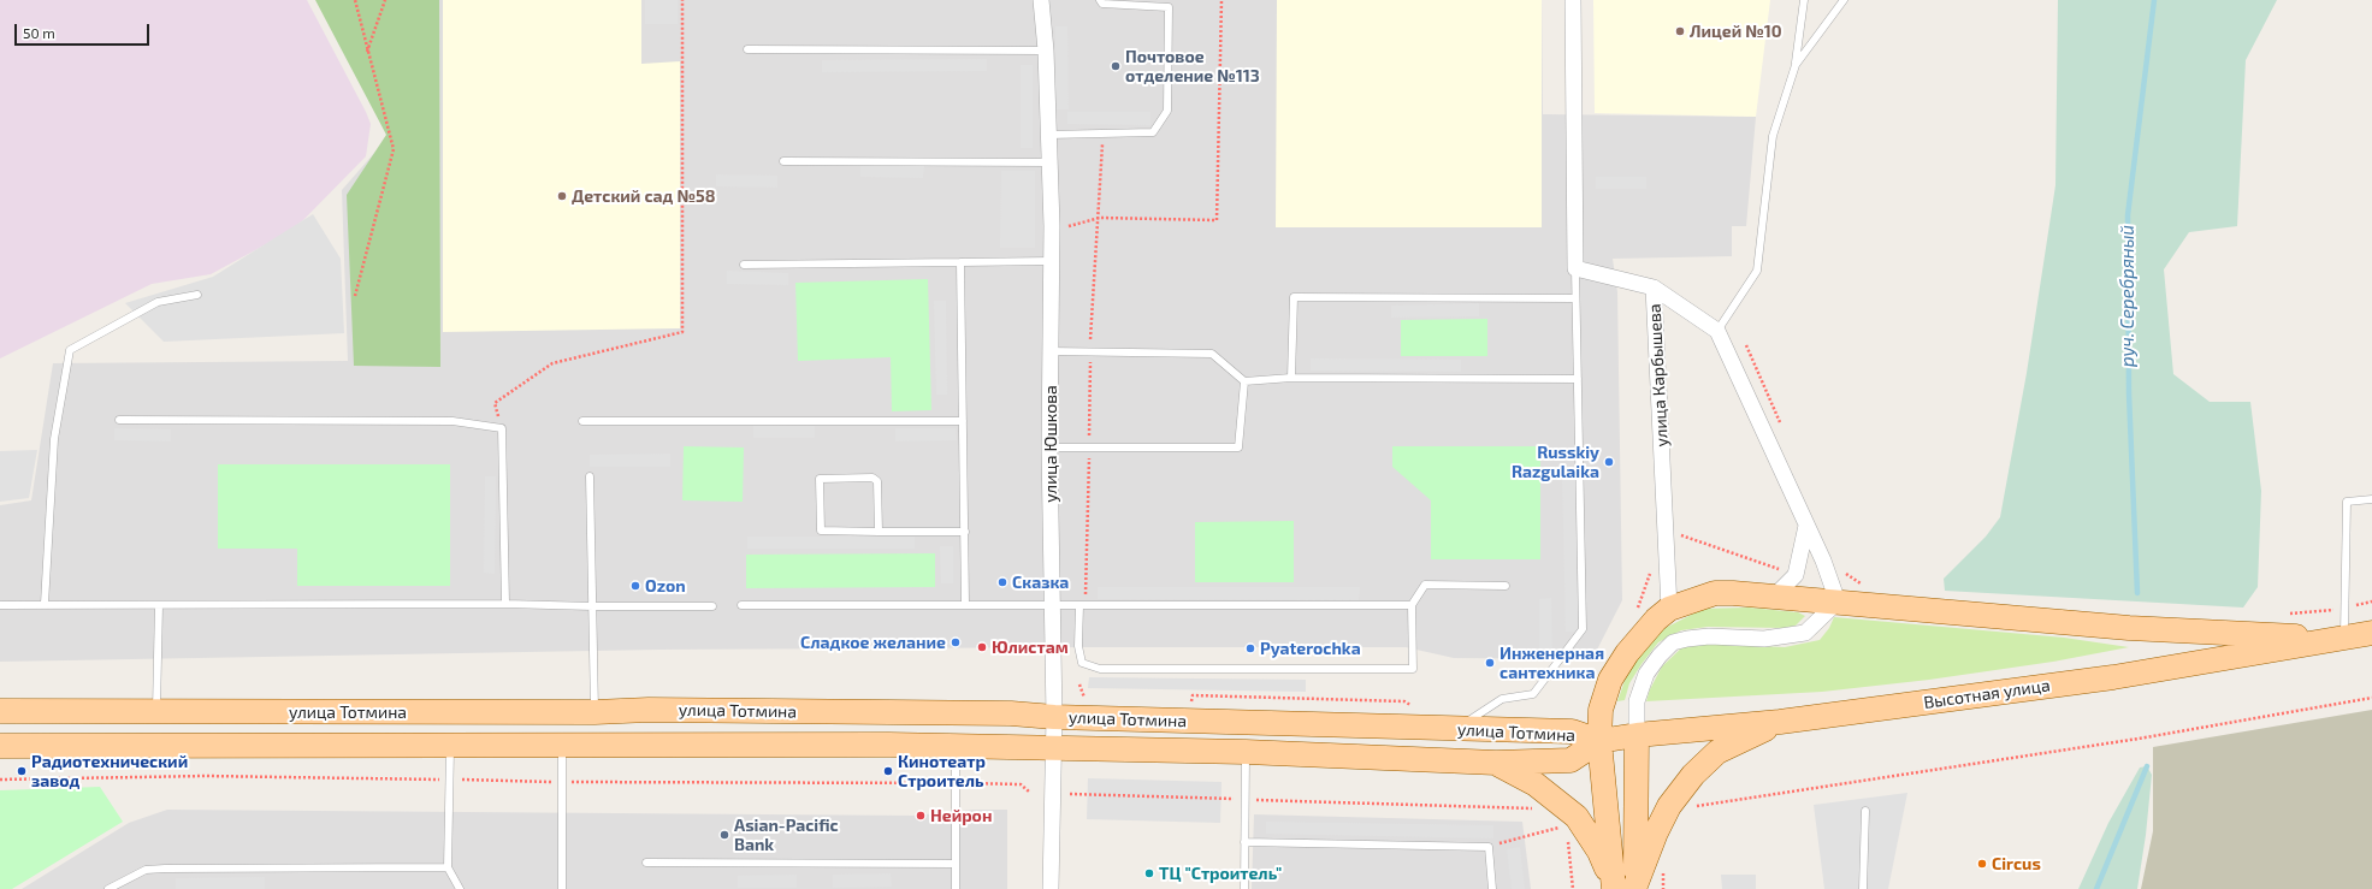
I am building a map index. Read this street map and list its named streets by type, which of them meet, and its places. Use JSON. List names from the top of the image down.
{
  "streets": {
    "main road": ["Высотная улица", "улица Тотмина"],
    "street": ["улица Карбышева", "улица Юшкова"]
  },
  "crossings": [
    ["улица Юшкова", "улица Тотмина"],
    ["Высотная улица", "улица Тотмина"]
  ],
  "water": ["руч. Серебряный"],
  "places": [
    "Лицей №10",
    "Почтовое отделение №113",
    "Детский сад №58",
    "Russkiy Razgulaika",
    "Сказка",
    "Ozon",
    "Сладкое желание",
    "Юлистам",
    "Pyaterochka",
    "Инженерная сантехника",
    "Радиотехнический завод",
    "Кинотеатр Строитель",
    "Нейрон",
    "Asian-Pacific Bank",
    "Circus",
    "ТЦ \"Строитель\""
  ],
  "scale_bar": "50 m"
}
